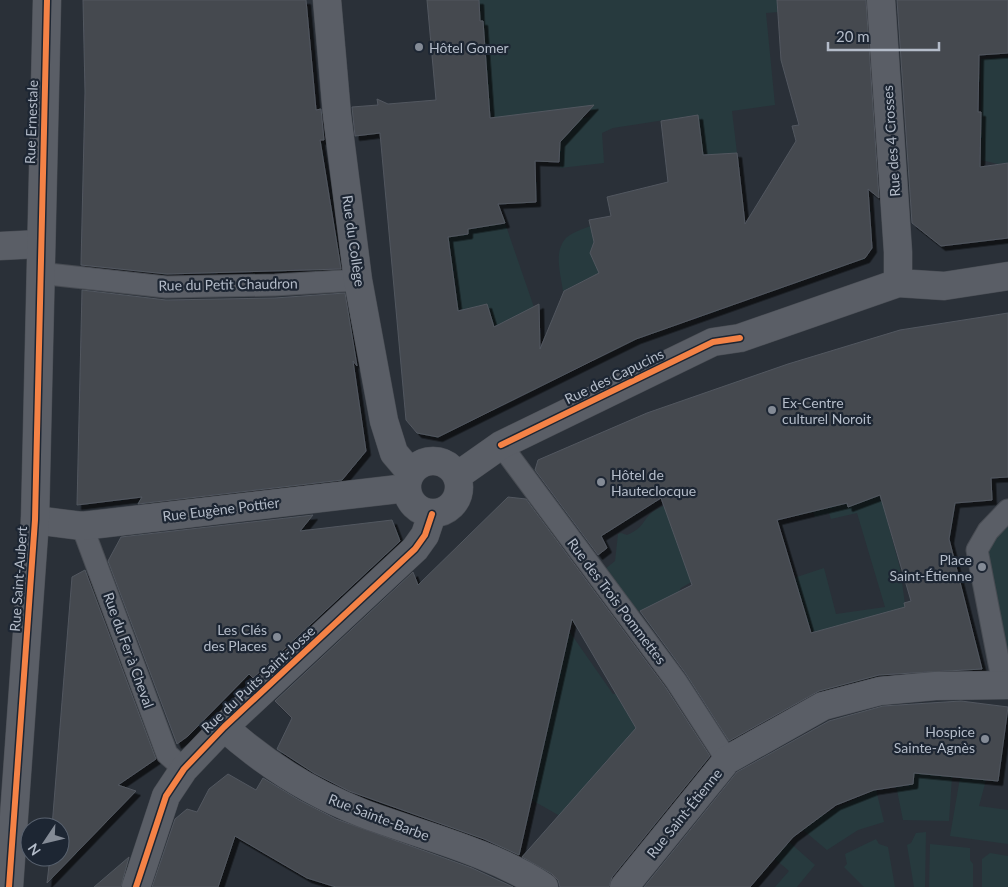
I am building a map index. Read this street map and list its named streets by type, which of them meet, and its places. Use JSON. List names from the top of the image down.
{
  "streets": {
    "street": [
      "Rue Ernestale",
      "Rue des 4 Crosses",
      "Rue du Collège",
      "Rue des Capucins",
      "Rue Eugène Pottier",
      "Rue Saint-Aubert",
      "Rue du Puits Saint-Josse",
      "Rue Saint-Étienne",
      "Rue Sainte-Barbe"
    ],
    "lane": ["Rue du Petit Chaudron", "Rue des Trois Pommettes", "Rue du Fer à Cheval"]
  },
  "crossings": [
    ["Rue Ernestale", "Rue du Petit Chaudron"],
    ["Rue Ernestale", "Rue Saint-Aubert"],
    ["Rue des 4 Crosses", "Rue des Capucins"],
    ["Rue du Collège", "Rue du Petit Chaudron"],
    ["Rue du Collège", "Rue des Capucins"],
    ["Rue du Collège", "Rue Eugène Pottier"],
    ["Rue du Collège", "Rue du Puits Saint-Josse"],
    ["Rue du Petit Chaudron", "Rue Saint-Aubert"],
    ["Rue des Capucins", "Rue Eugène Pottier"],
    ["Rue des Capucins", "Rue des Trois Pommettes"],
    ["Rue des Capucins", "Rue du Puits Saint-Josse"],
    ["Rue Eugène Pottier", "Rue Saint-Aubert"],
    ["Rue Eugène Pottier", "Rue du Fer à Cheval"],
    ["Rue Eugène Pottier", "Rue du Puits Saint-Josse"],
    ["Rue des Trois Pommettes", "Rue Saint-Étienne"],
    ["Rue du Fer à Cheval", "Rue du Puits Saint-Josse"],
    ["Rue du Puits Saint-Josse", "Rue Sainte-Barbe"]
  ],
  "places": [
    "Hôtel Gomer",
    "Ex-Centre culturel Noroit",
    "Hôtel de Hauteclocque",
    "Place Saint-Étienne",
    "Les Clés des Places",
    "Hospice Sainte-Agnès"
  ],
  "scale_bar": "20 m",
  "north": "bottom left"
}
